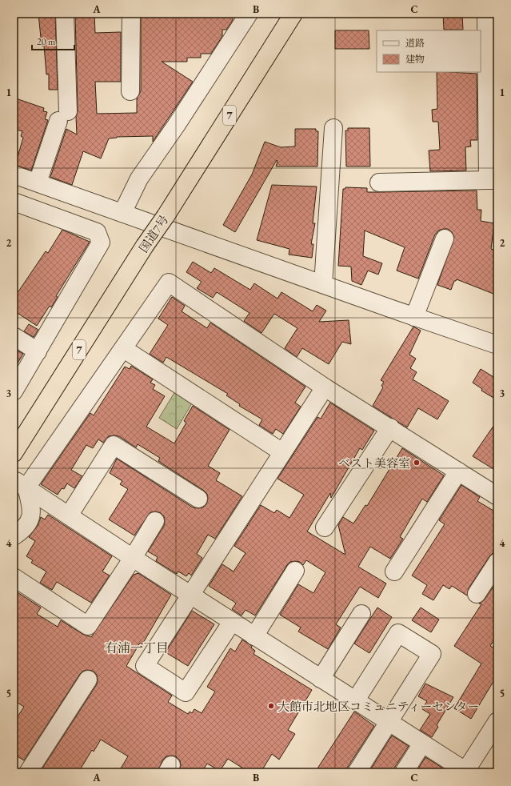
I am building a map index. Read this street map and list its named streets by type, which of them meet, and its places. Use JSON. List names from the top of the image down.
{
  "streets": {
    "highway": ["7", "国道7号"]
  },
  "districts": ["有浦一丁目"],
  "places": ["ベスト美容室", "大館市北地区コミュニティーセンター"],
  "legend": ["道路", "建物"],
  "scale_bar": "20 m",
  "grid": {
    "columns": ["A", "B", "C"],
    "rows": [
      "1",
      "2",
      "3",
      "4",
      "5"
    ]
  }
}
